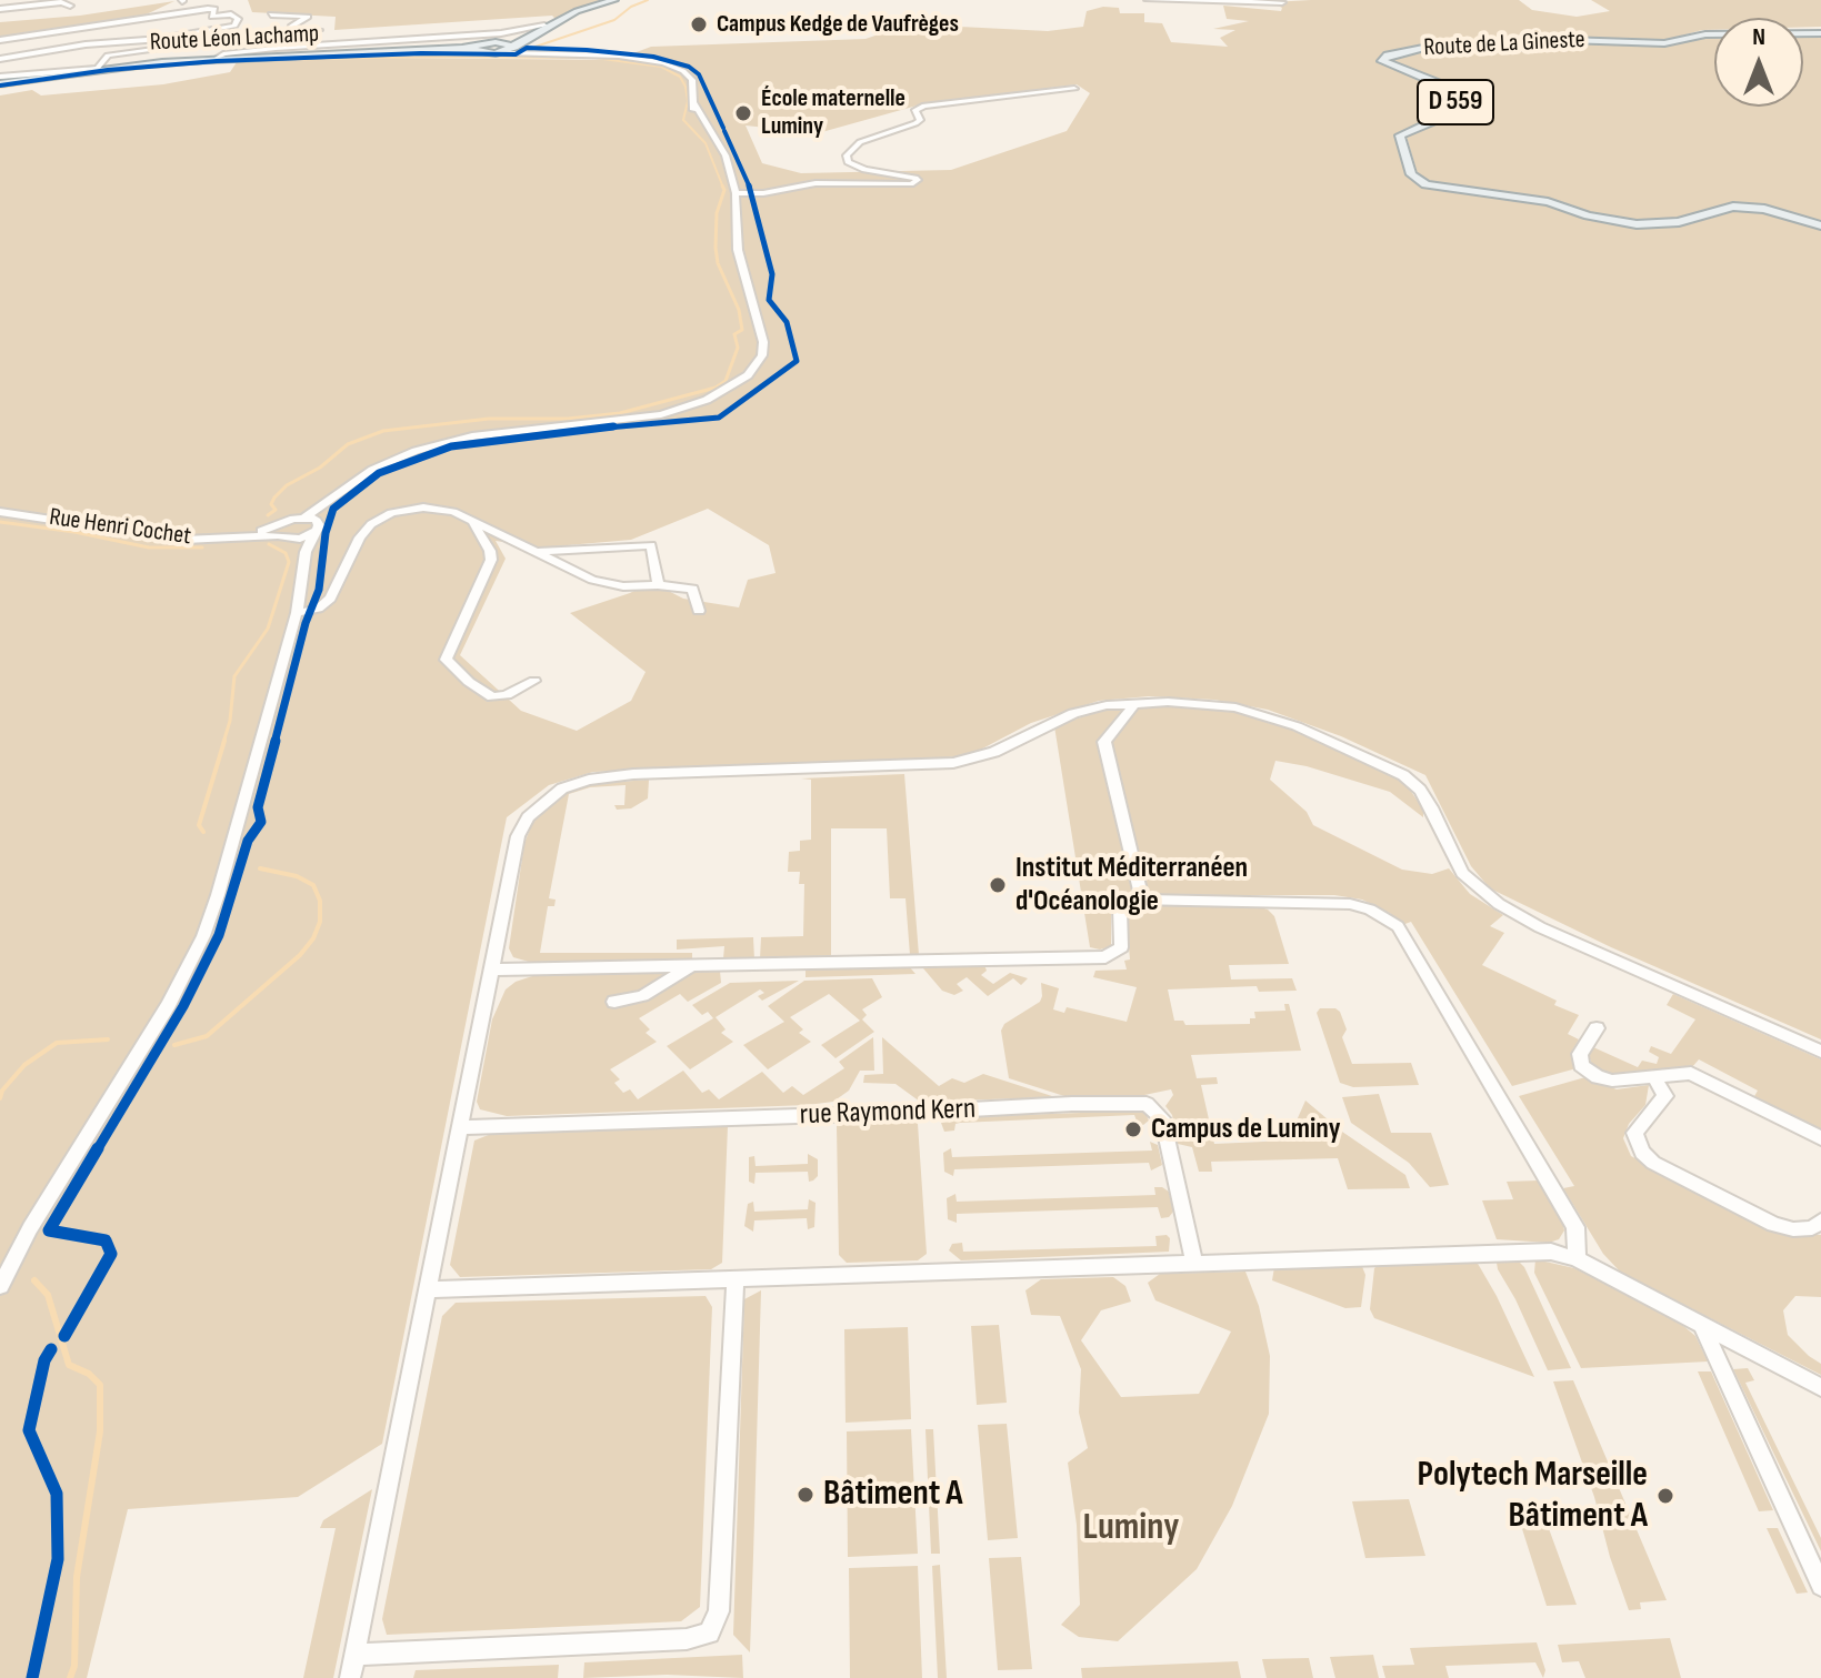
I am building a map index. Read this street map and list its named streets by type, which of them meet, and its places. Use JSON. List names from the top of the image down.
{
  "streets": {
    "main road": ["Route Léon Lachamp", "Route de La Gineste", "D 559"],
    "street": ["Rue Henri Cochet", "rue Raymond Kern"]
  },
  "districts": ["Luminy"],
  "places": [
    "Campus Kedge de Vaufrèges",
    "École maternelle Luminy",
    "Institut Méditerranéen d'Océanologie",
    "Campus de Luminy",
    "Bâtiment A",
    "Polytech Marseille Bâtiment A"
  ],
  "north": "top"
}
